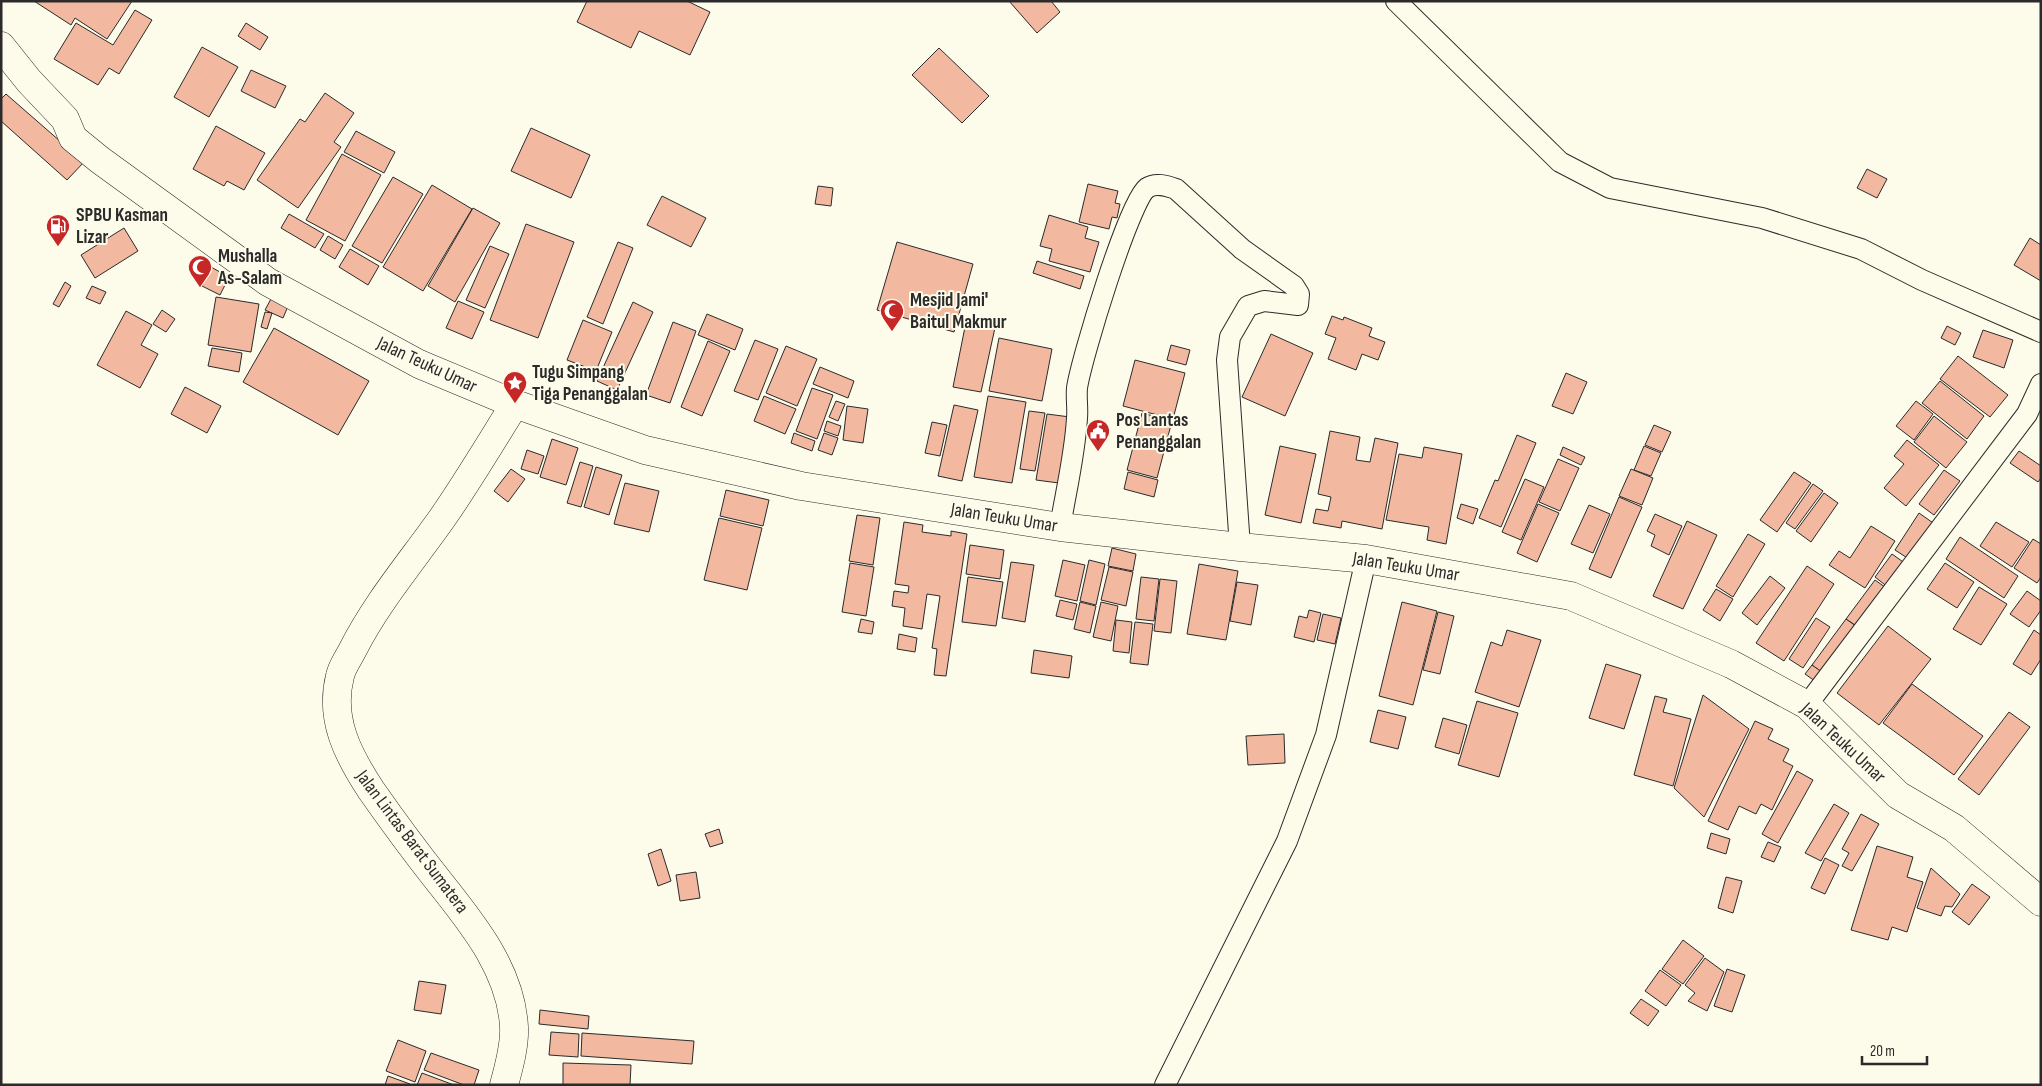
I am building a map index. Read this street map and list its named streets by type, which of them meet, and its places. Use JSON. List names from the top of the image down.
{
  "streets": {
    "highway": ["Jalan Teuku Umar", "Jalan Lintas Barat Sumatera"]
  },
  "crossings": [
    ["Jalan Teuku Umar", "Jalan Lintas Barat Sumatera"]
  ],
  "places": {
    "fuel station": ["SPBU Kasman Lizar"],
    "mosque": ["Mushalla As-Salam", "Mesjid Jami' Baitul Makmur"],
    "place": ["Tugu Simpang Tiga Penanggalan"],
    "public building": ["Pos Lantas Penanggalan"]
  },
  "scale_bar": "20 m"
}
